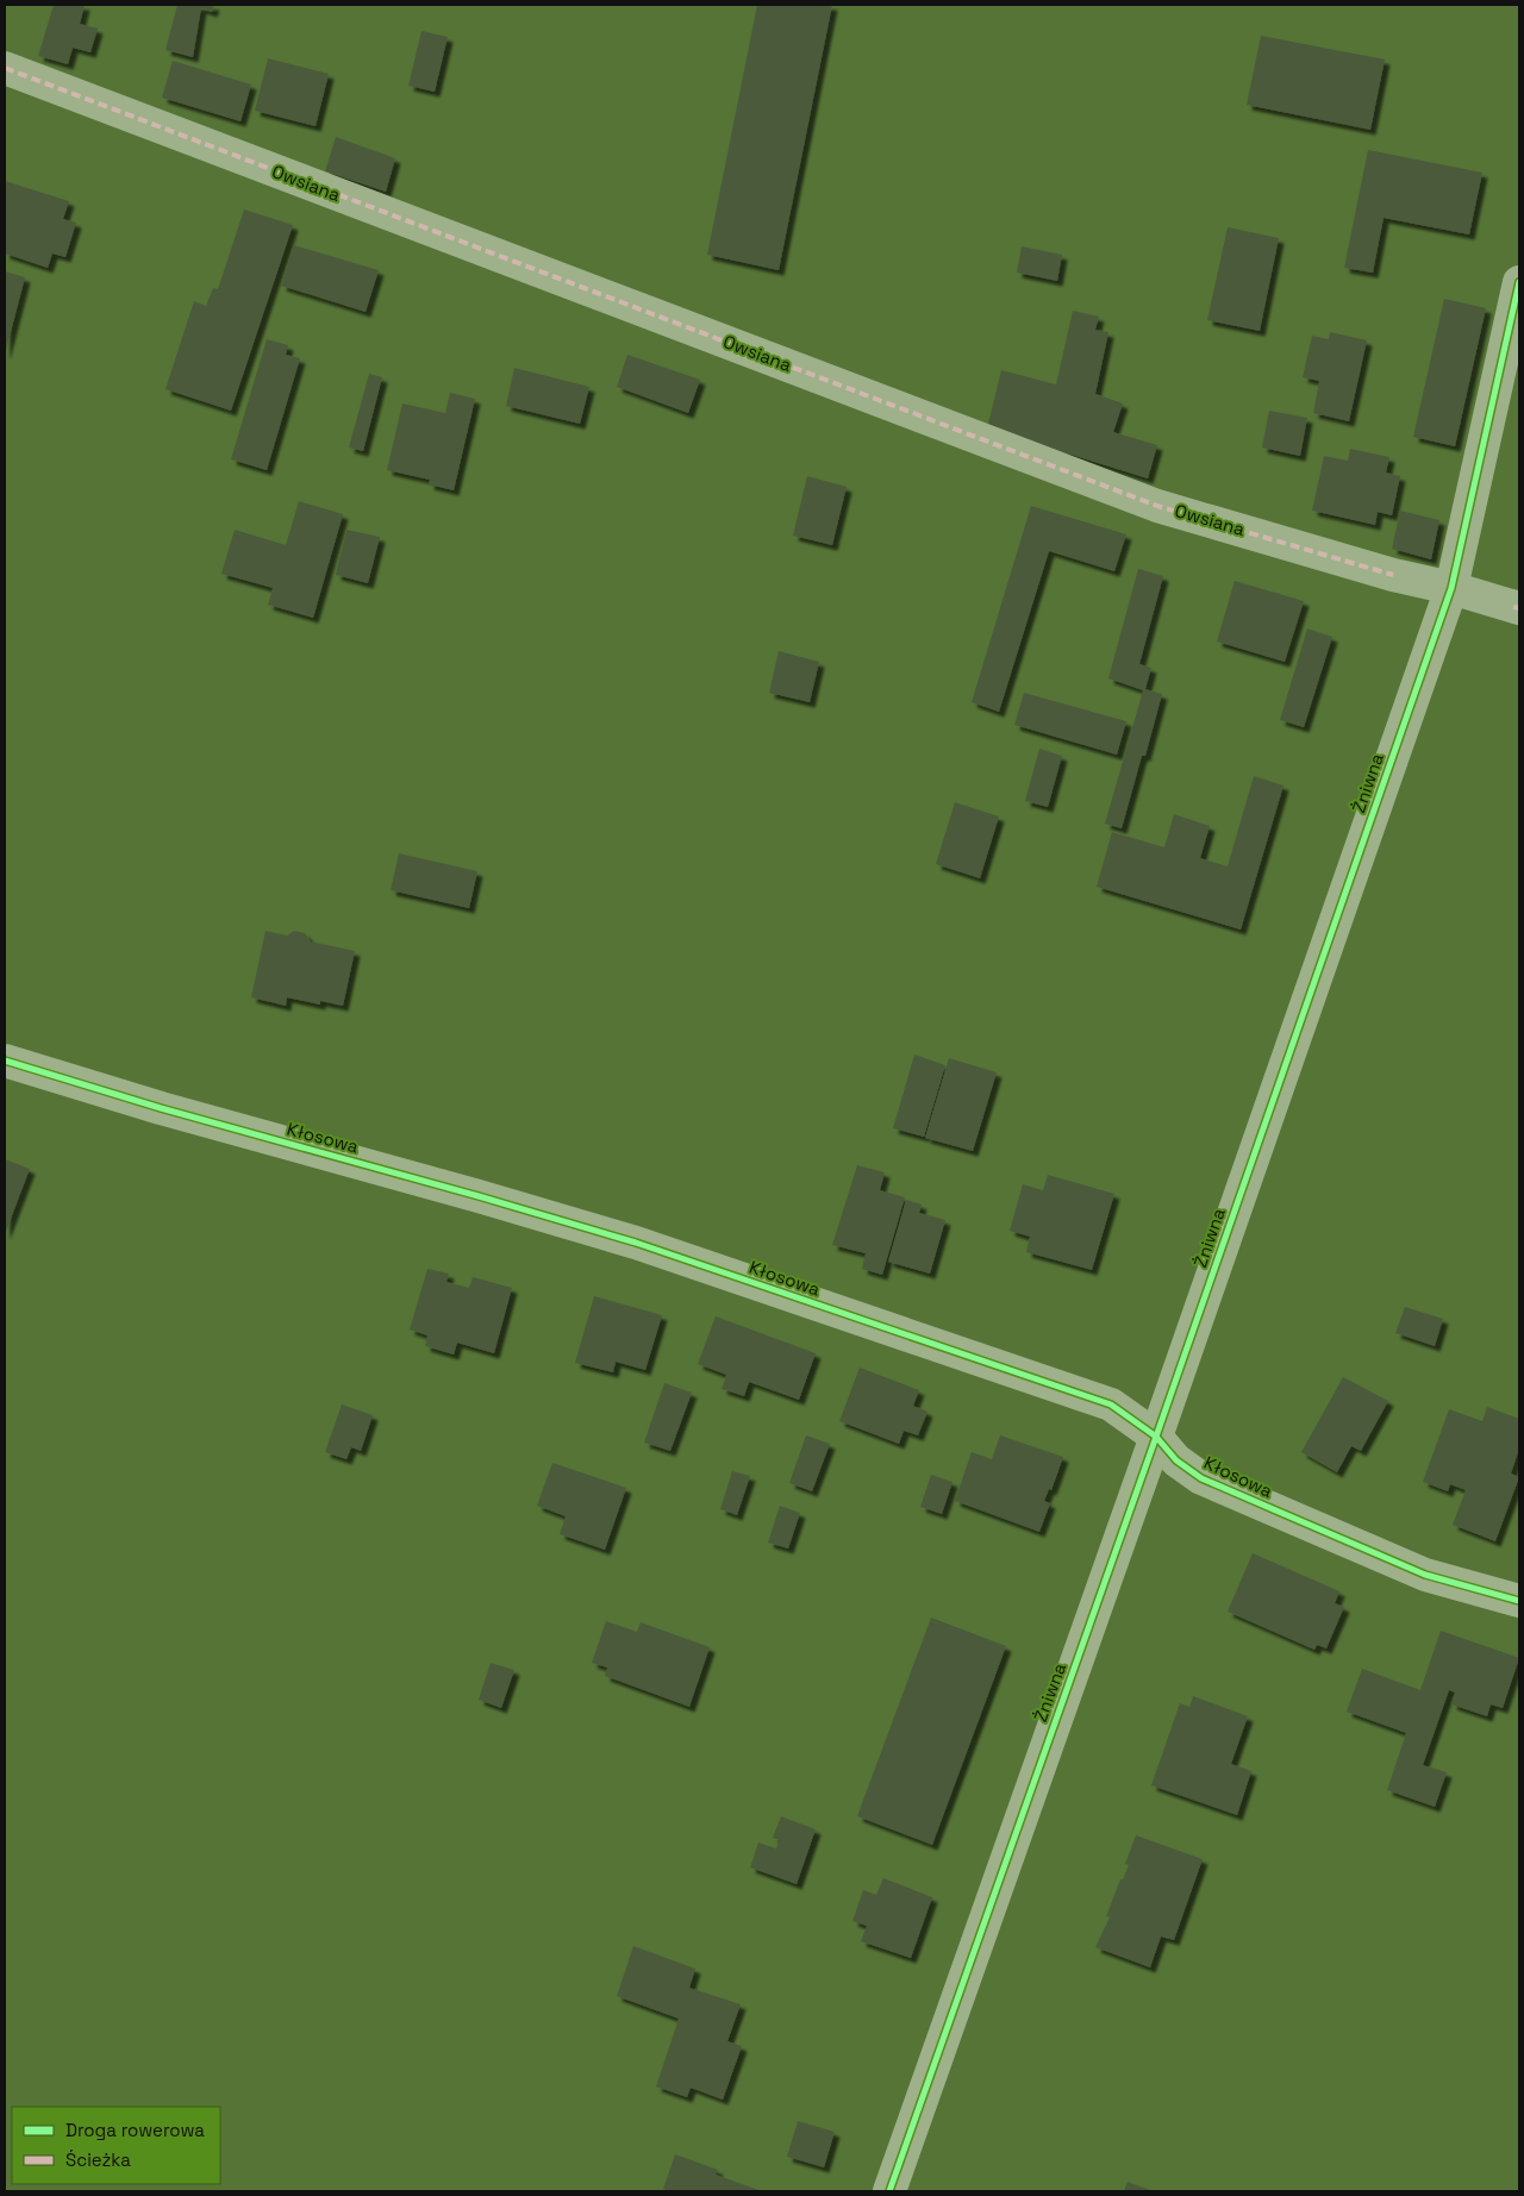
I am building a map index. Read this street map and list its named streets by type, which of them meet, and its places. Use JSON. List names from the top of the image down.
{
  "streets": {
    "street": ["Owsiana", "Żniwna", "Kłosowa"]
  },
  "crossings": [
    ["Owsiana", "Żniwna"],
    ["Żniwna", "Kłosowa"]
  ],
  "legend": ["Droga rowerowa", "Ścieżka"]
}
